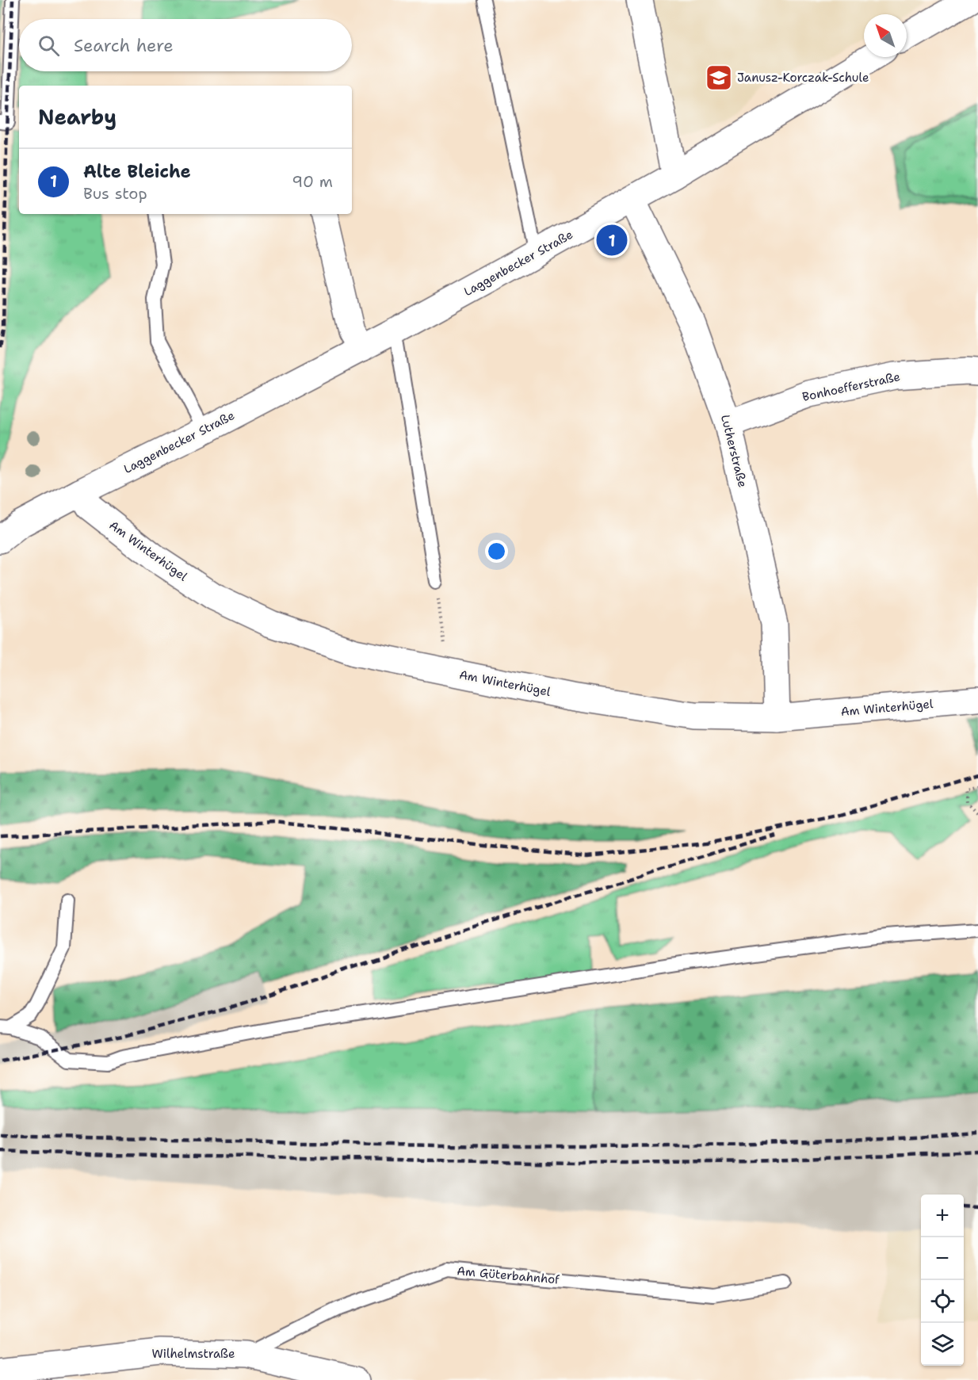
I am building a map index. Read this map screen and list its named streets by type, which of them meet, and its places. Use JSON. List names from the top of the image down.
{
  "streets": {
    "street": [
      "Laggenbecker Straße",
      "Bonhoefferstraße",
      "Lutherstraße",
      "Am Winterhügel",
      "Wilhelmstraße"
    ],
    "lane": ["Am Güterbahnhof"]
  },
  "crossings": [
    ["Laggenbecker Straße", "Lutherstraße"],
    ["Laggenbecker Straße", "Am Winterhügel"],
    ["Bonhoefferstraße", "Lutherstraße"],
    ["Lutherstraße", "Am Winterhügel"],
    ["Am Güterbahnhof", "Wilhelmstraße"]
  ],
  "places": {
    "school or university": ["Janusz-Korczak-Schule"]
  },
  "north": "top left",
  "page": {
    "search": "Search here",
    "heading": "Nearby",
    "list": [
      {
        "mark": "1",
        "name": "Alte Bleiche",
        "note": "Bus stop",
        "value": "90 m"
      }
    ],
    "pins": "1",
    "map_buttons": ["+", "−"]
  }
}
